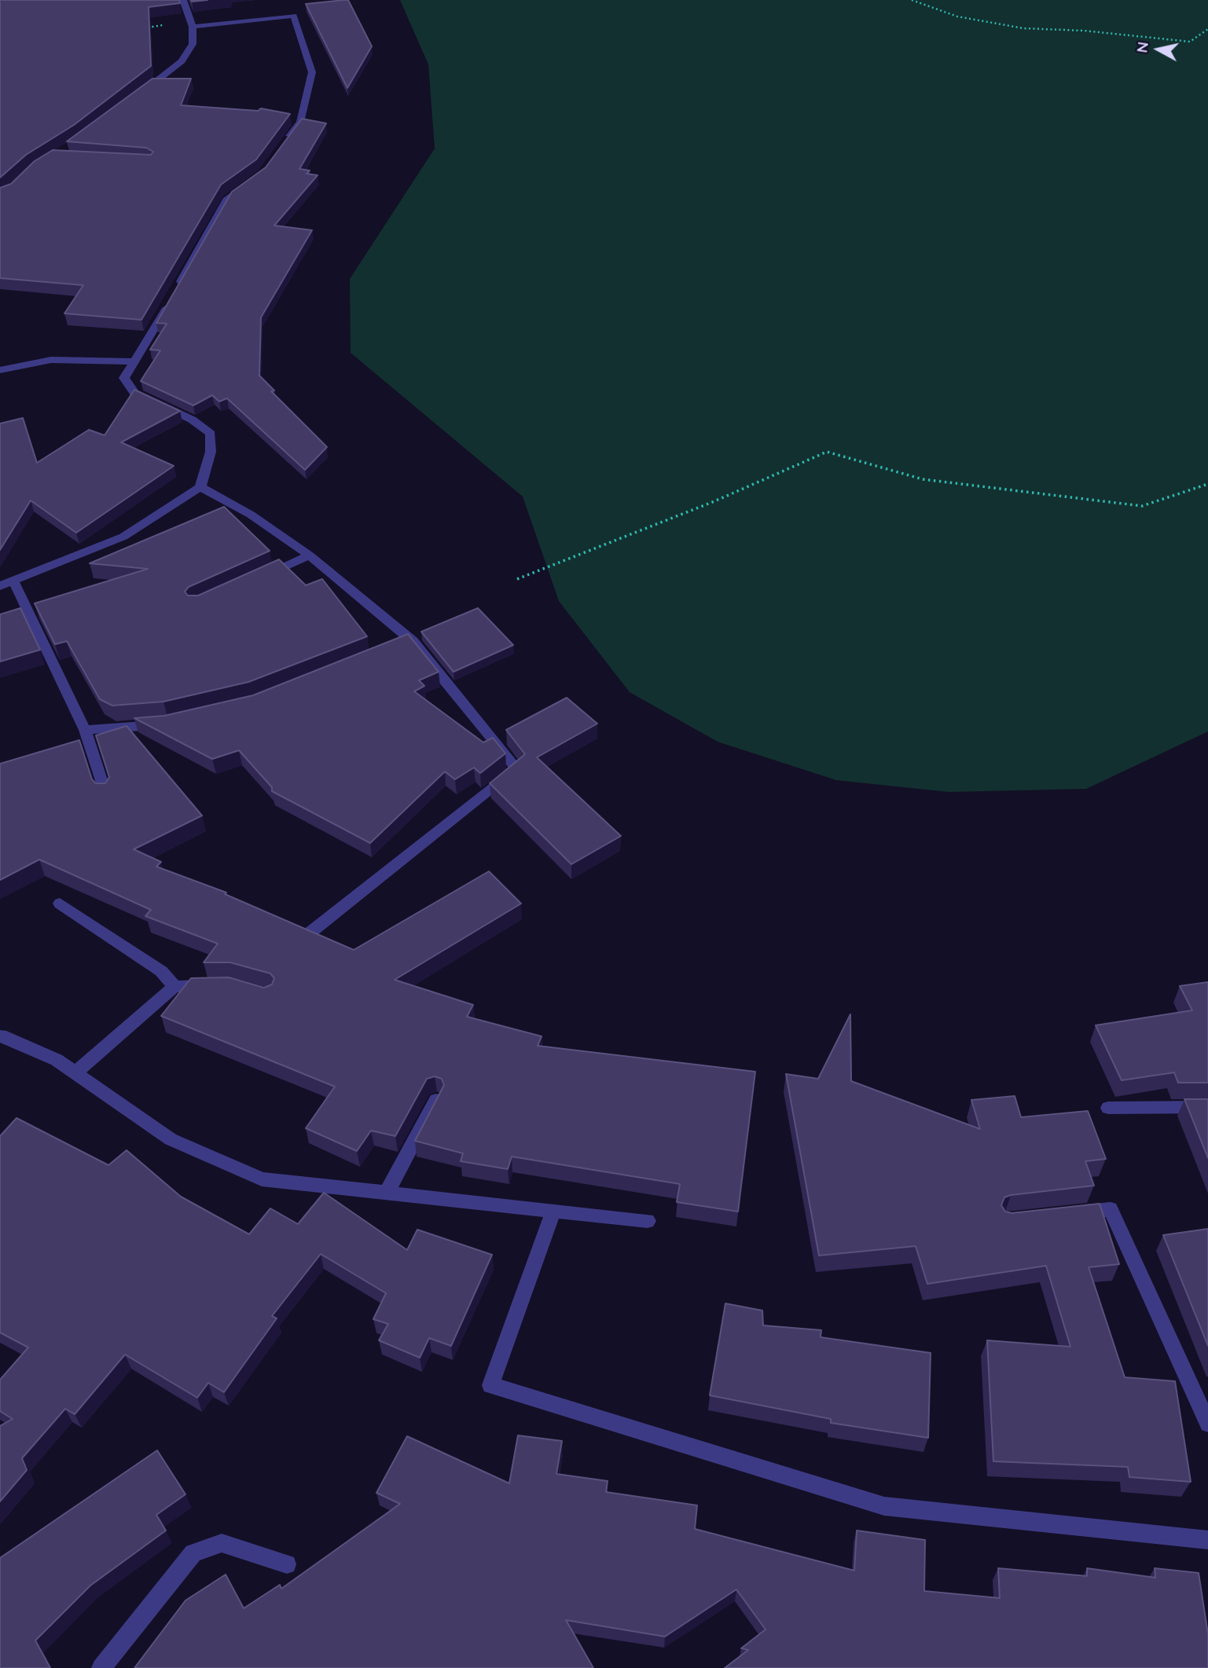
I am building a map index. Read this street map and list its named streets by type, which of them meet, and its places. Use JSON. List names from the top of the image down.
{
  "north": "left"
}
